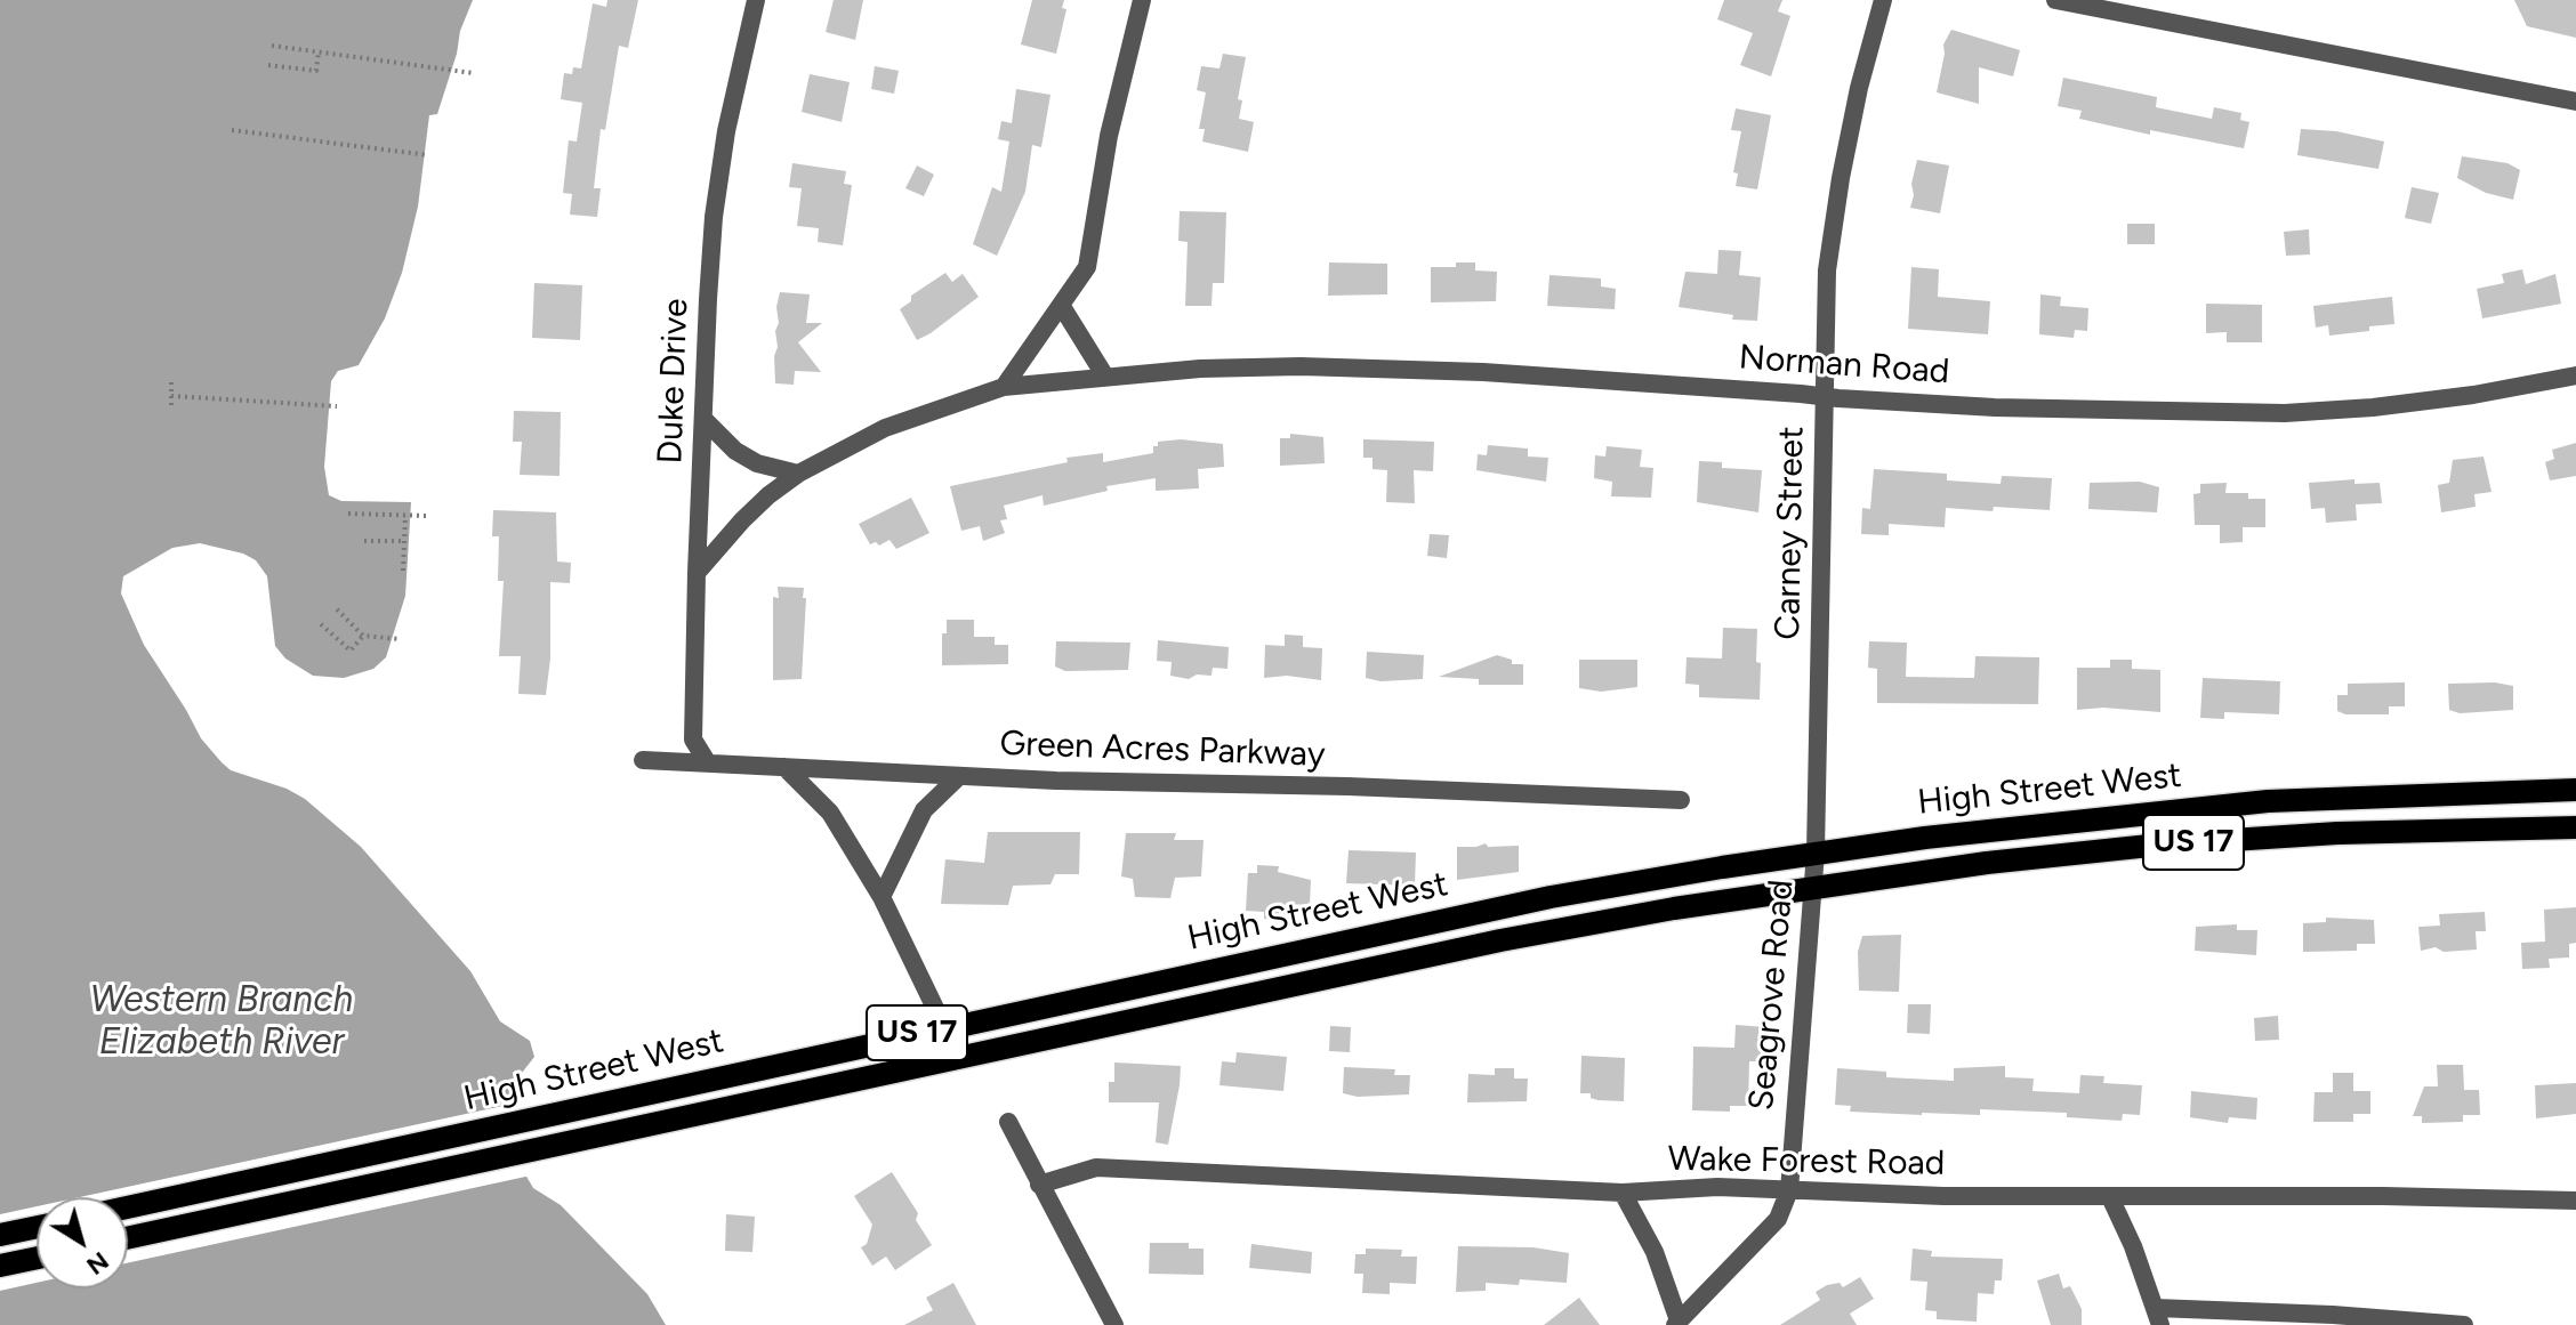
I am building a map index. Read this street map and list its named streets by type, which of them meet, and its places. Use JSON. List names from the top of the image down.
{
  "streets": {
    "main road": ["High Street West", "US 17"],
    "street": [
      "Norman Road",
      "Duke Drive",
      "Carney Street",
      "Green Acres Parkway",
      "Seagrove Road",
      "Wake Forest Road"
    ]
  },
  "crossings": [
    ["Norman Road", "Duke Drive"],
    ["Norman Road", "Carney Street"],
    ["Duke Drive", "Green Acres Parkway"],
    ["Carney Street", "High Street West"],
    ["Carney Street", "Seagrove Road"],
    ["High Street West", "Seagrove Road"],
    ["Seagrove Road", "Wake Forest Road"]
  ],
  "water": ["Western Branch Elizabeth River"],
  "north": "bottom right"
}
